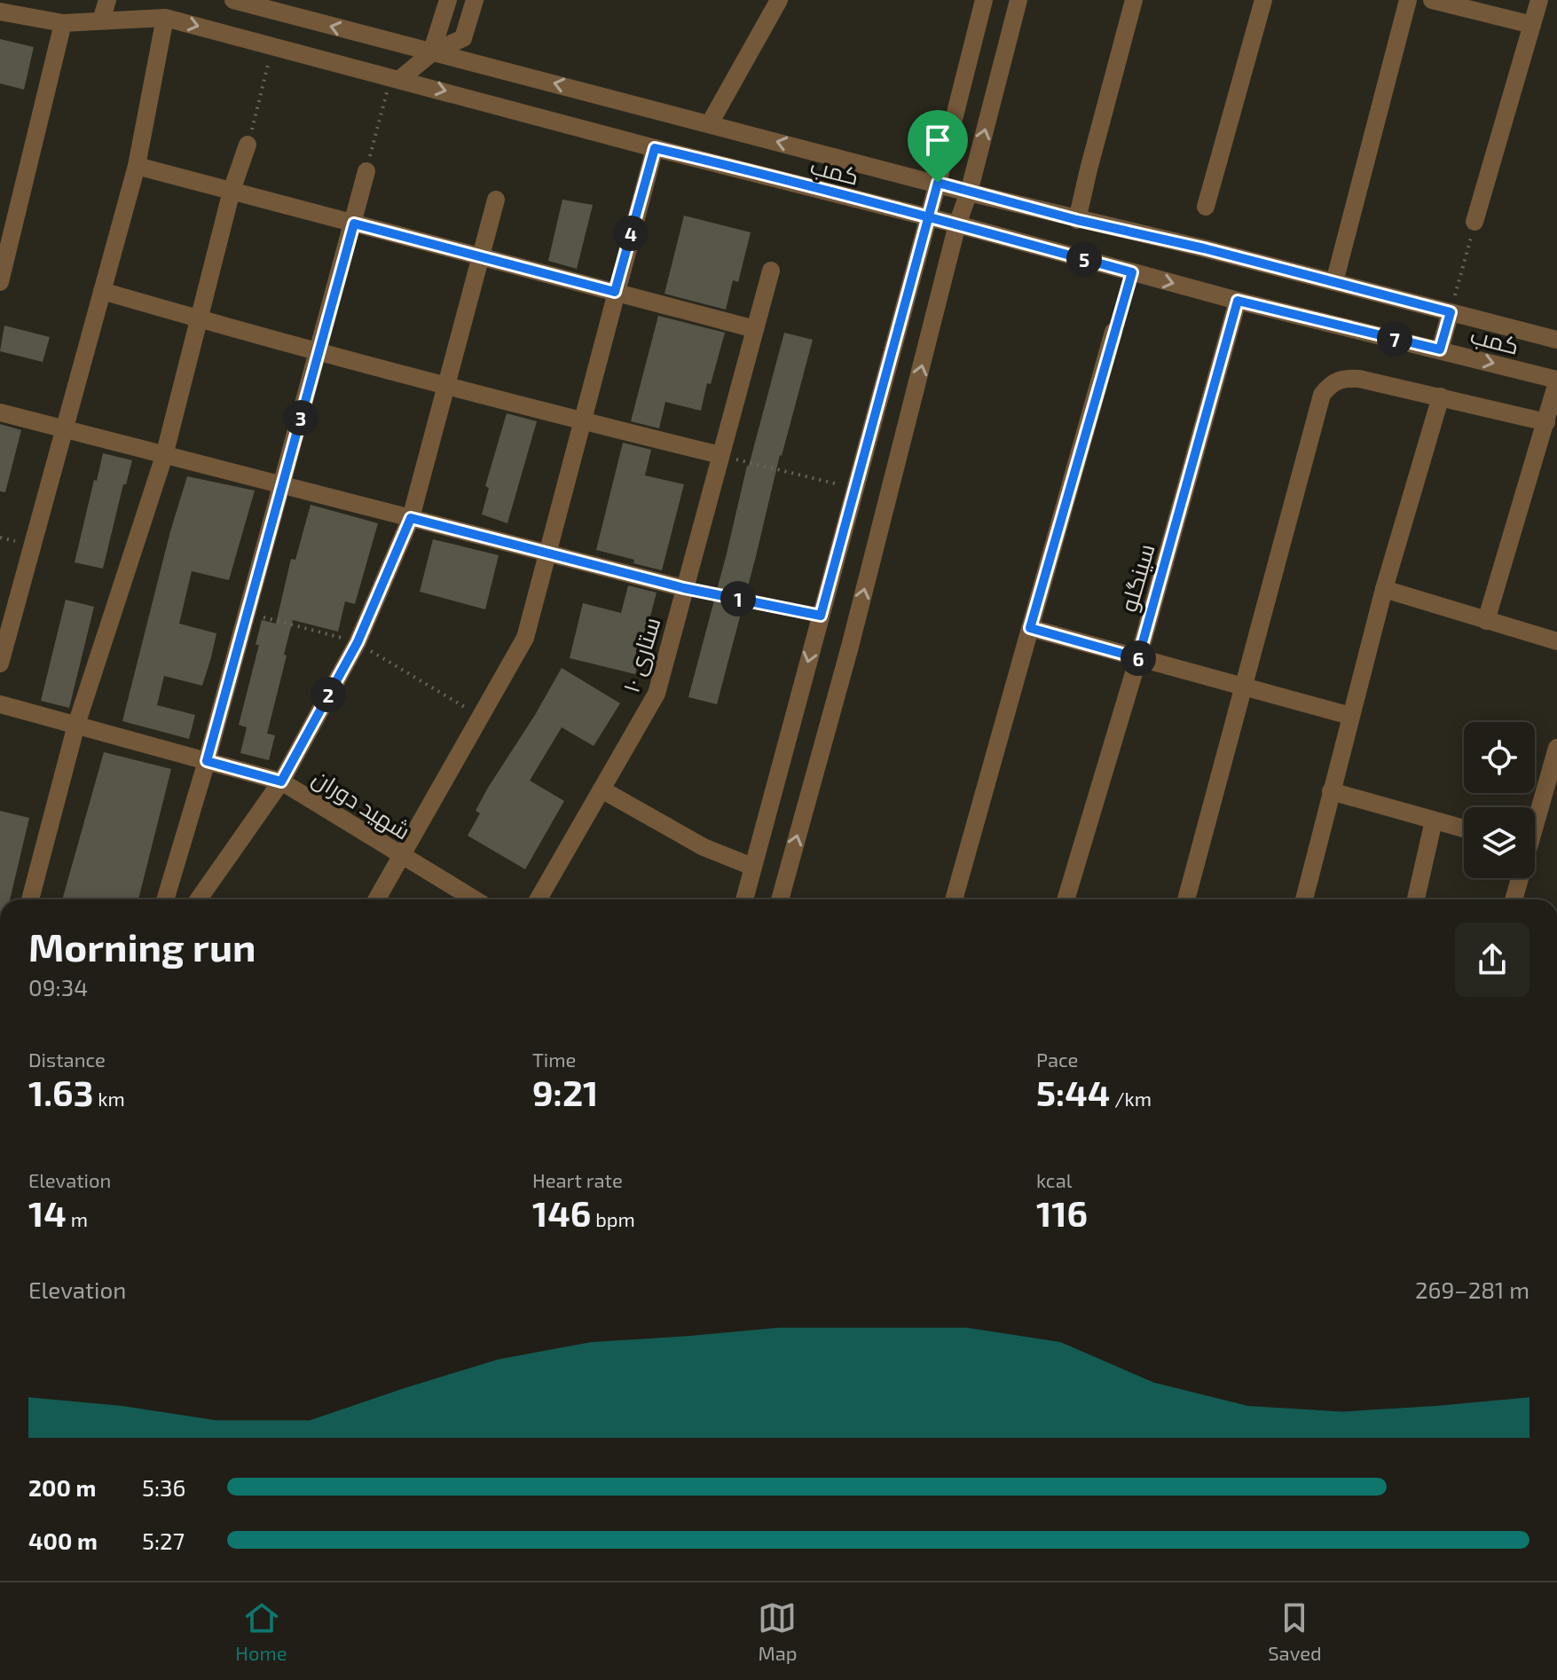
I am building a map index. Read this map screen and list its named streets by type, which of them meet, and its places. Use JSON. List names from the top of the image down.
{
  "streets": {
    "street": [
      "کمب",
      "سینگلو",
      "ستاری ۱۰",
      "شهید دوران"
    ]
  },
  "crossings": [
    ["کمب", "سینگلو"]
  ],
  "page": {
    "pins": [
      "4",
      "5",
      "7",
      "3",
      "1",
      "6",
      "2"
    ],
    "heading": ["Morning run", "09:34"],
    "stats": [
      ["Distance", "1.63 km"],
      ["Time", "9:21"],
      ["Pace", "5:44 /km"],
      ["Elevation", "14 m"],
      ["Heart rate", "146 bpm"],
      ["kcal", "116"]
    ],
    "chart": ["Elevation", "269–281 m"],
    "list": [
      {
        "name": "200 m",
        "note": "5:36"
      },
      {
        "name": "400 m",
        "note": "5:27"
      }
    ],
    "tabs": ["Home", "Map", "Saved"]
  }
}
